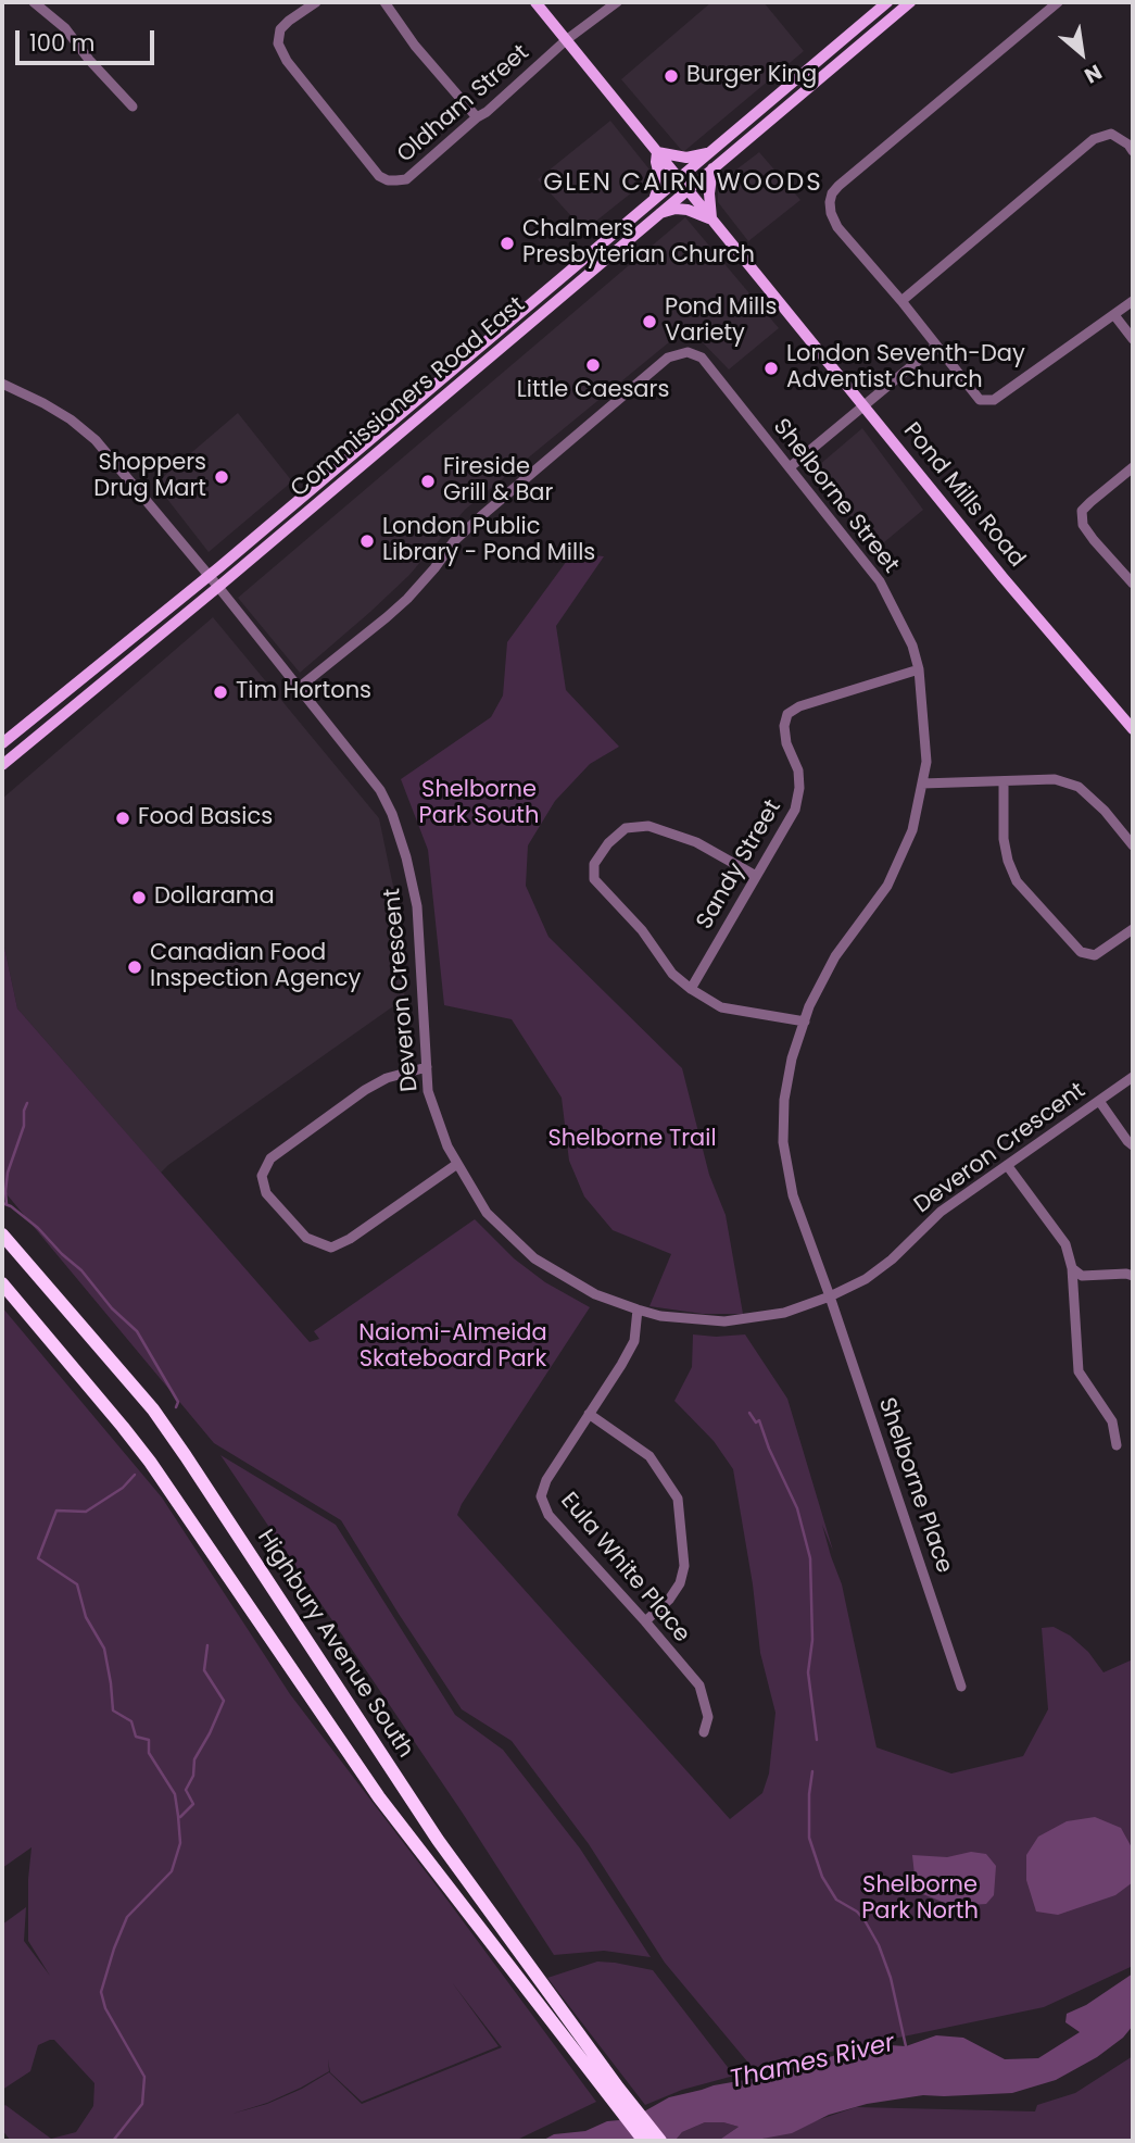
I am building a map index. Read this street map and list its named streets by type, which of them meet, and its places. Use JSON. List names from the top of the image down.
{
  "streets": {
    "highway": ["Highbury Avenue South"],
    "main road": ["Commissioners Road East", "Pond Mills Road"],
    "street": [
      "Oldham Street",
      "Shelborne Street",
      "Sandy Street",
      "Deveron Crescent",
      "Shelborne Place",
      "Eula White Place"
    ]
  },
  "crossings": [
    ["Oldham Street", "Pond Mills Road"],
    ["Commissioners Road East", "Pond Mills Road"],
    ["Commissioners Road East", "Deveron Crescent"],
    ["Shelborne Street", "Sandy Street"],
    ["Shelborne Street", "Deveron Crescent"],
    ["Shelborne Street", "Shelborne Place"],
    ["Deveron Crescent", "Shelborne Place"],
    ["Deveron Crescent", "Eula White Place"]
  ],
  "districts": ["GLEN CAIRN WOODS"],
  "water": ["Thames River"],
  "parks": [
    "Shelborne Park South",
    "Shelborne Trail",
    "Naiomi-Almeida Skateboard Park",
    "Shelborne Park North"
  ],
  "places": [
    "Burger King",
    "Chalmers Presbyterian Church",
    "Pond Mills Variety",
    "Little Caesars",
    "London Seventh-Day Adventist Church",
    "Shoppers Drug Mart",
    "Fireside Grill & Bar",
    "London Public Library - Pond Mills",
    "Tim Hortons",
    "Food Basics",
    "Dollarama",
    "Canadian Food Inspection Agency"
  ],
  "scale_bar": "100 m",
  "north": "bottom right"
}
